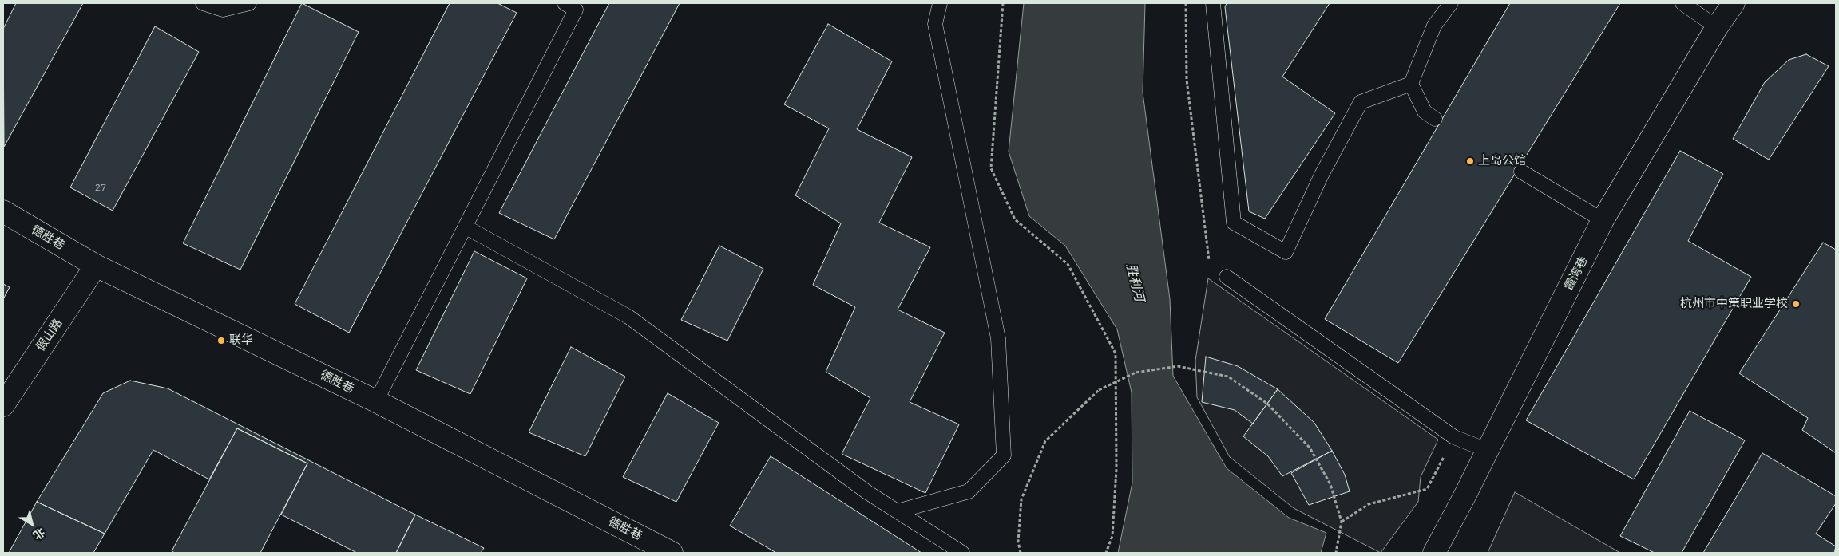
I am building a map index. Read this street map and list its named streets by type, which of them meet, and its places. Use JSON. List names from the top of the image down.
{
  "streets": {
    "street": ["德胜巷", "霞湾巷", "假山路"]
  },
  "crossings": [
    ["德胜巷", "假山路"]
  ],
  "water": ["胜利河"],
  "places": ["上岛公馆", "杭州市中策职业学校", "联华"],
  "house_numbers": ["27"],
  "north": "bottom right"
}
